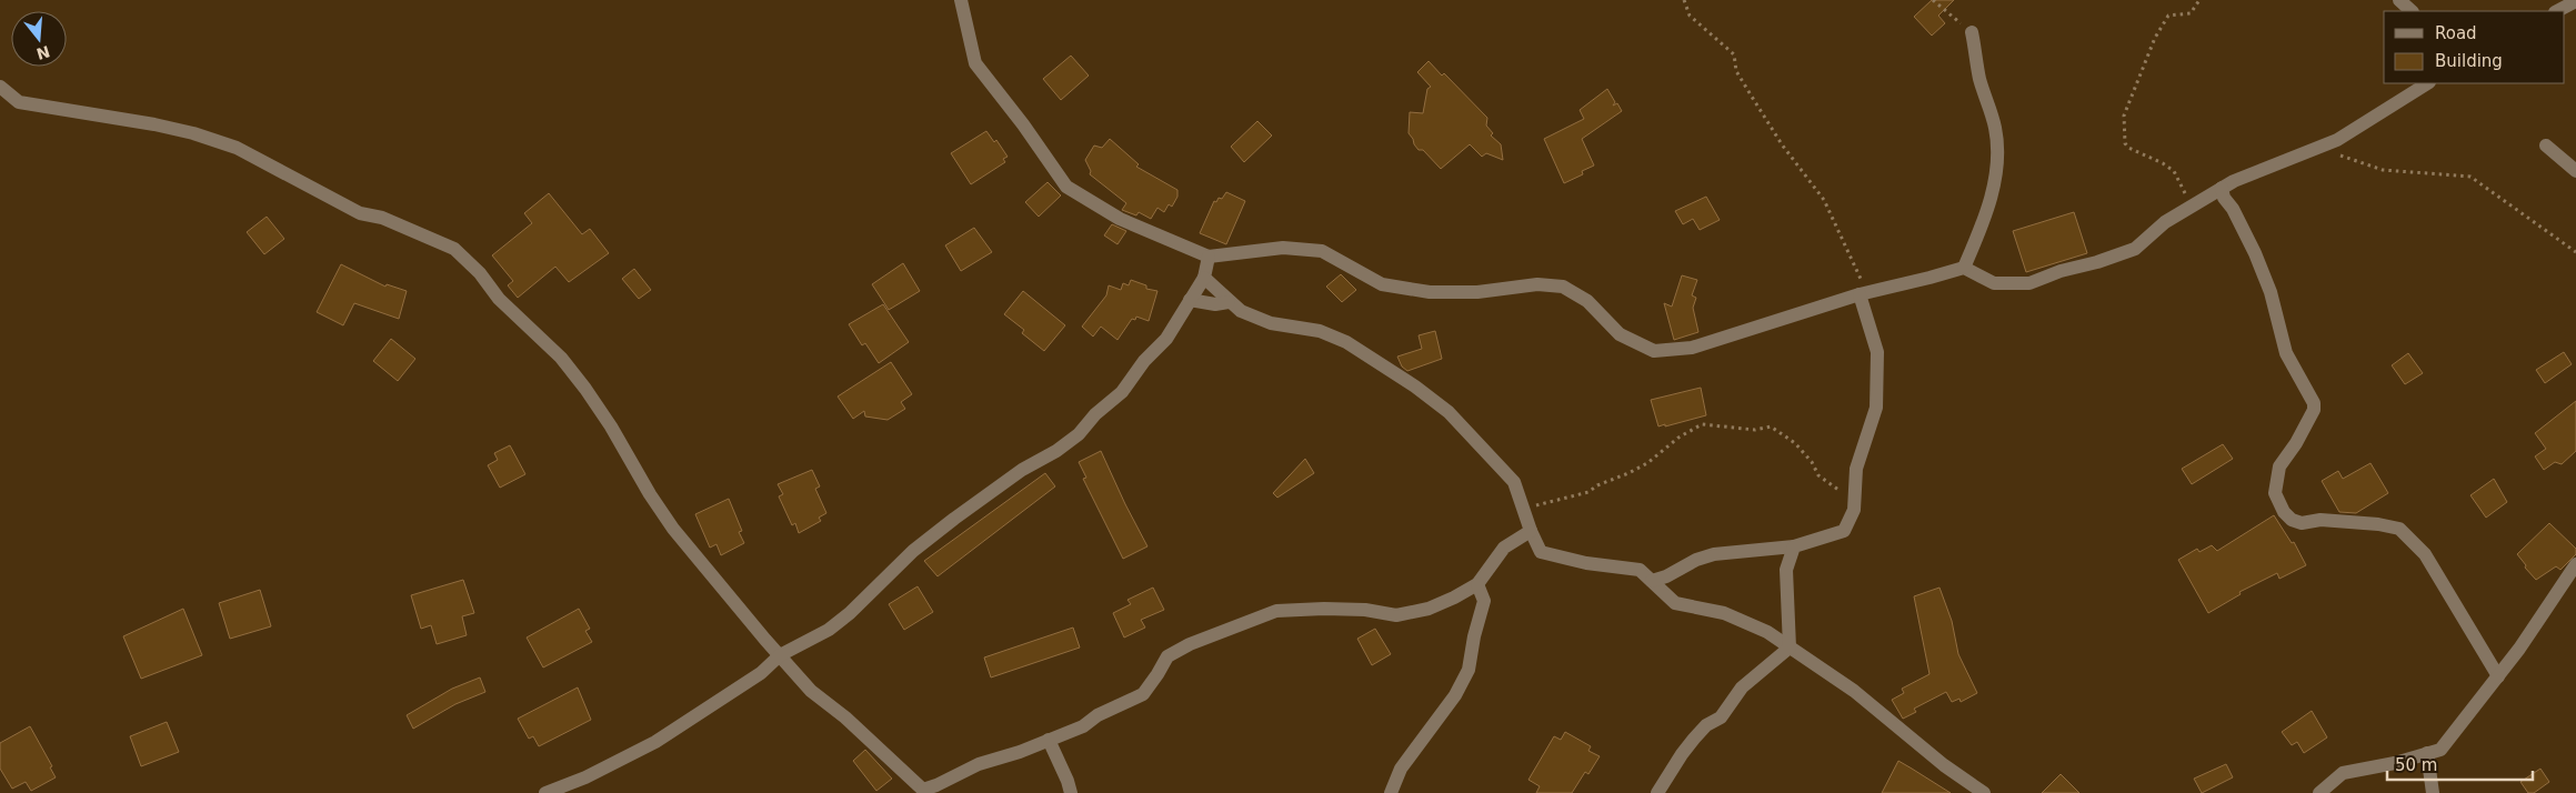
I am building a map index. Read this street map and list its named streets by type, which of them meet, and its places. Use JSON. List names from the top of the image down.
{
  "legend": ["Road", "Building"],
  "scale_bar": "50 m",
  "north": "bottom"
}
